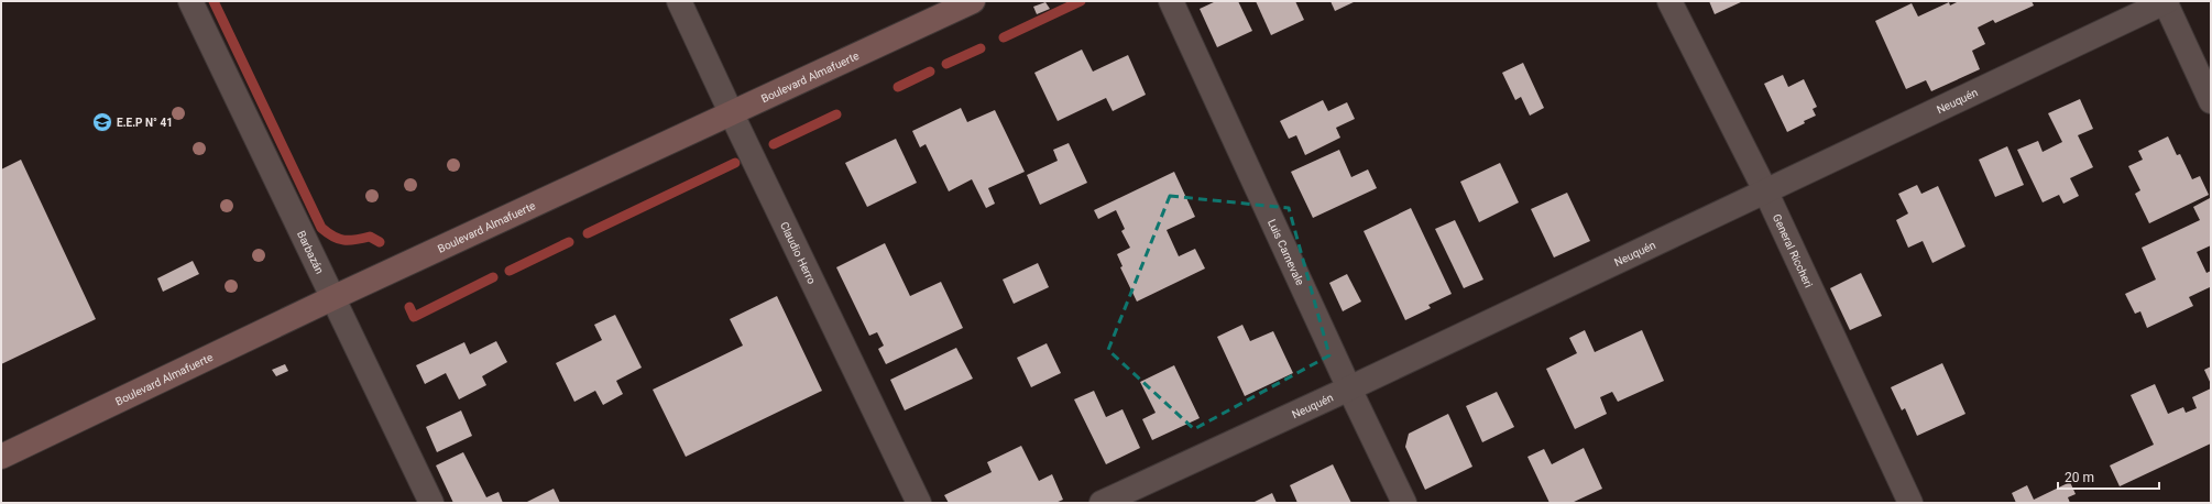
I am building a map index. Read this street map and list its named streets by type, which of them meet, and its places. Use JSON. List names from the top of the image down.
{
  "streets": {
    "main road": ["Boulevard Almafuerte"],
    "street": [
      "Neuquén",
      "General Riccheri",
      "Barbazán",
      "Claudio Herro",
      "Luis Carnevale"
    ]
  },
  "crossings": [
    ["Boulevard Almafuerte", "Barbazán"],
    ["Boulevard Almafuerte", "Claudio Herro"],
    ["Neuquén", "General Riccheri"],
    ["Neuquén", "Luis Carnevale"]
  ],
  "places": {
    "school or university": ["E.E.P N° 41"]
  },
  "scale_bar": "20 m"
}
